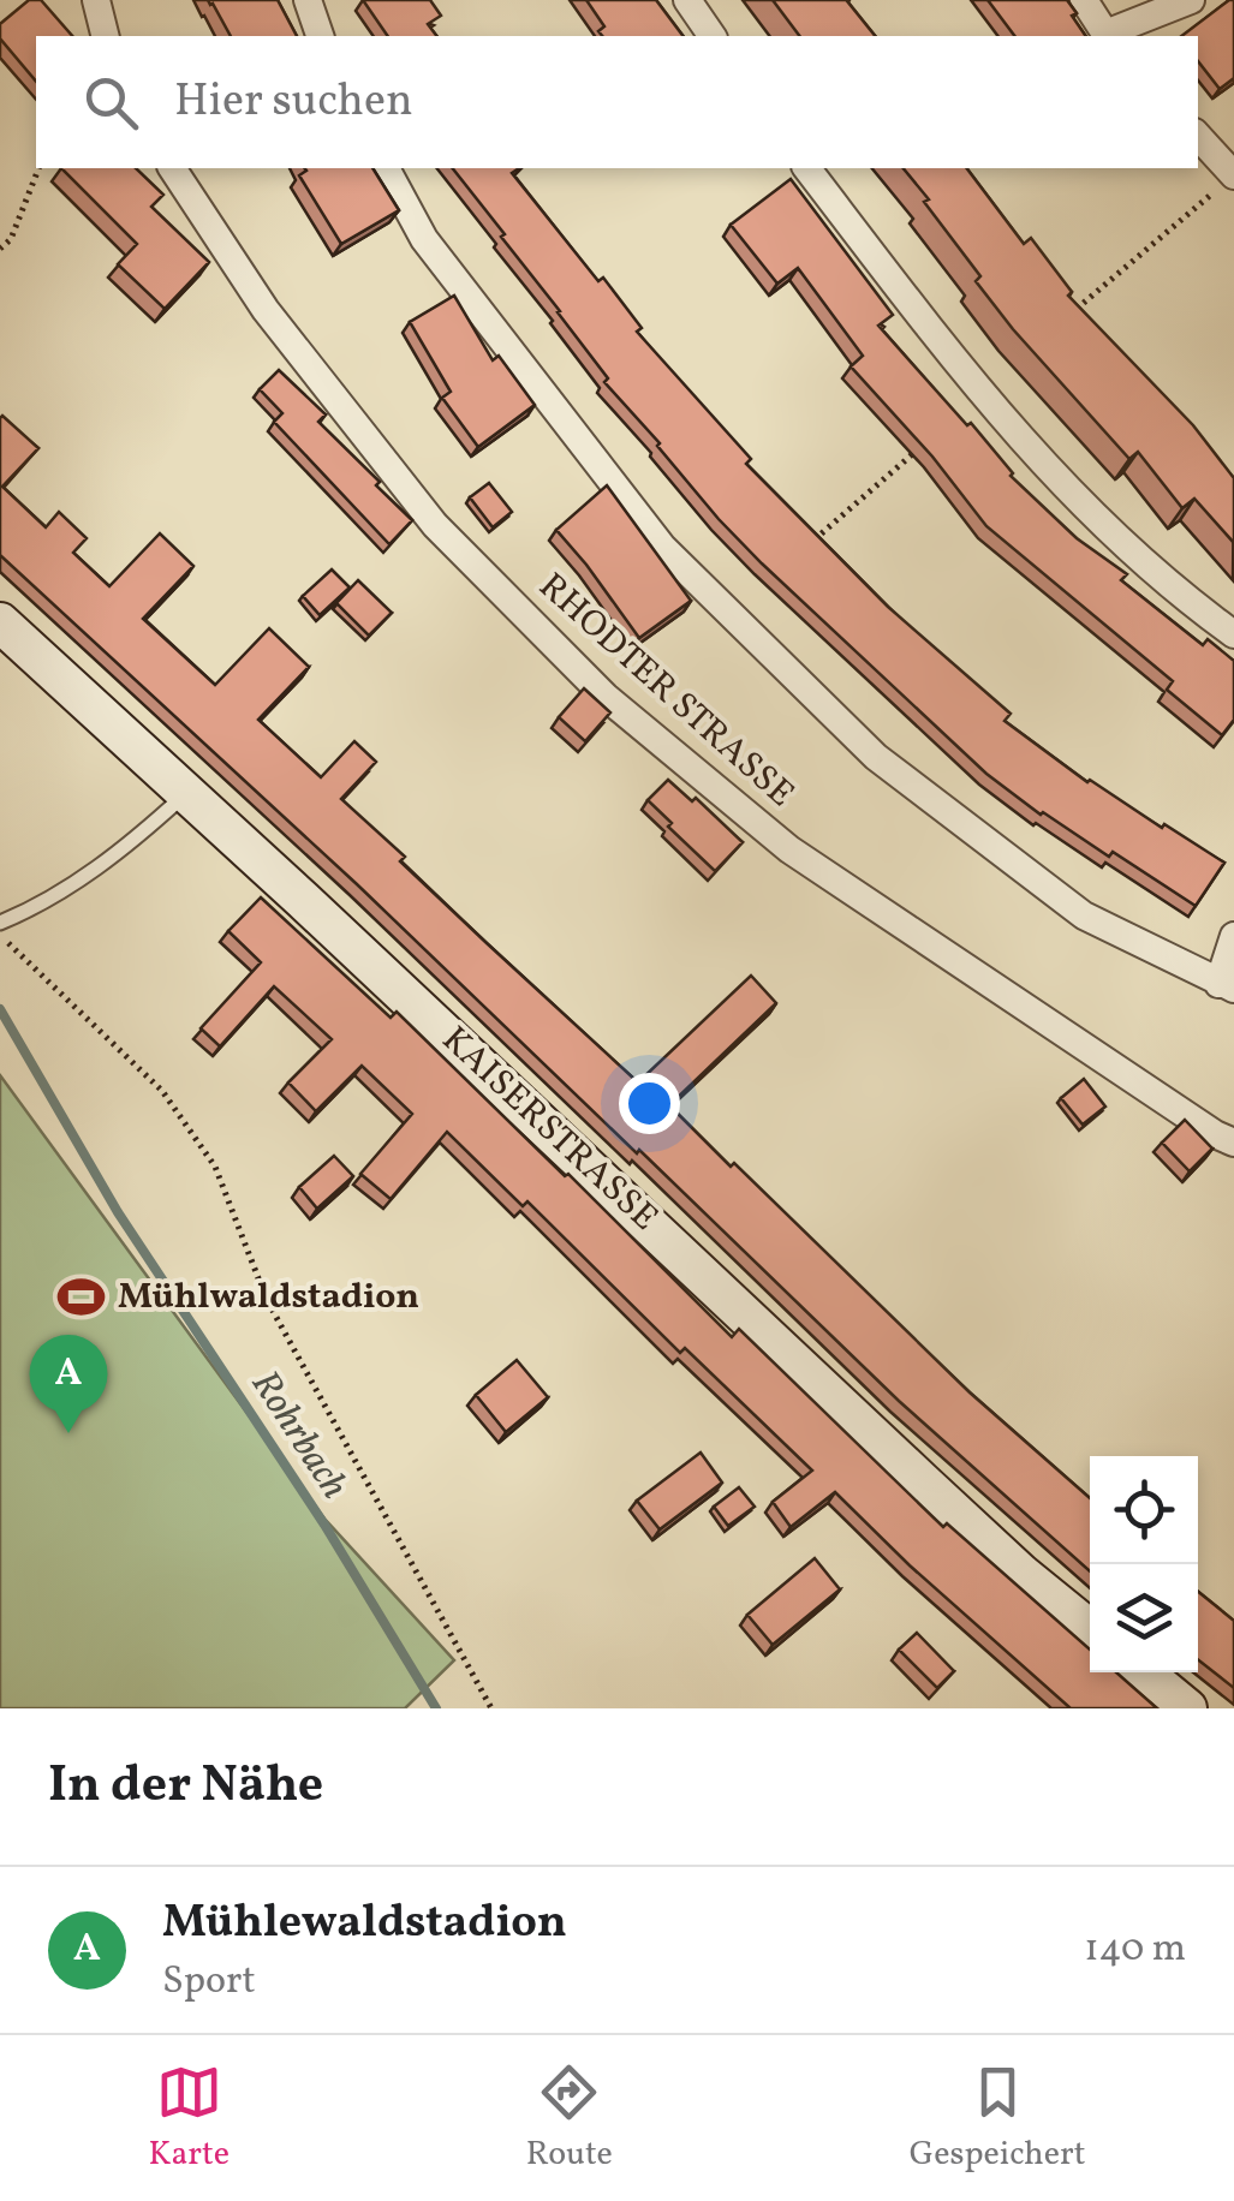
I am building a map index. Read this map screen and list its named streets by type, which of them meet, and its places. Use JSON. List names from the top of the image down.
{
  "streets": {
    "main road": ["KAISERSTRASSE"],
    "street": ["RHODTER STRASSE"]
  },
  "water": ["Rohrbach"],
  "places": {
    "sports": ["Mühlwaldstadion"]
  },
  "page": {
    "search": "Hier suchen",
    "pins": "A",
    "heading": "In der Nähe",
    "list": [
      {
        "mark": "A",
        "name": "Mühlewaldstadion",
        "note": "Sport",
        "value": "140 m"
      }
    ],
    "nav": ["Karte", "Route", "Gespeichert"]
  }
}
